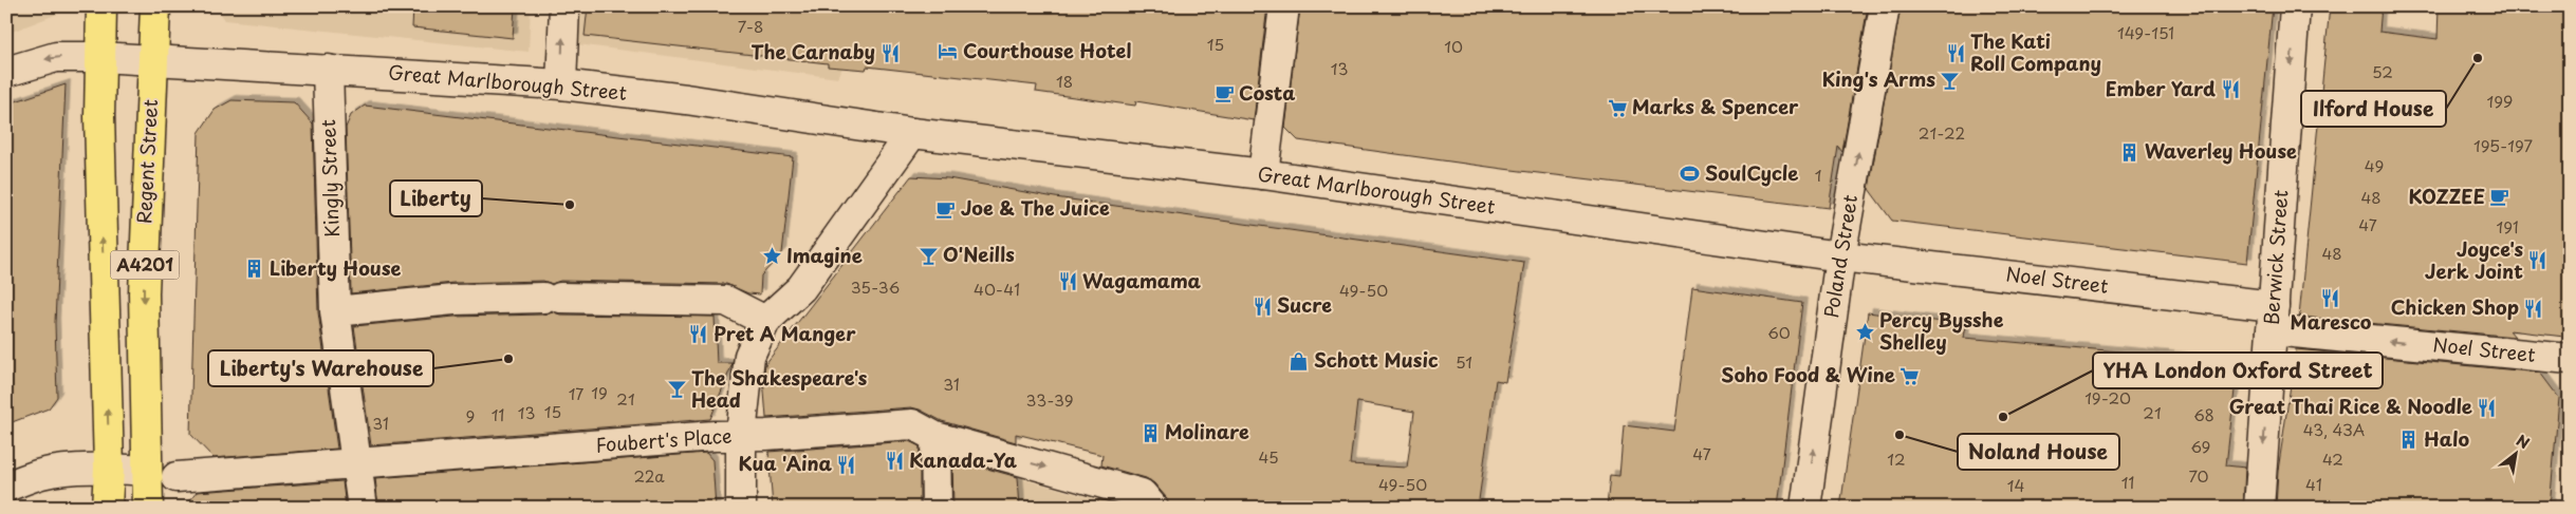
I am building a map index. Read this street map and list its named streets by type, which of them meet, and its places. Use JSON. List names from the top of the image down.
{
  "streets": {
    "main road": ["Regent Street", "A4201"],
    "street": [
      "Great Marlborough Street",
      "Kingly Street",
      "Poland Street",
      "Berwick Street",
      "Noel Street",
      "Foubert's Place"
    ]
  },
  "crossings": [
    ["Great Marlborough Street", "Regent Street"],
    ["Great Marlborough Street", "Kingly Street"],
    ["Great Marlborough Street", "Poland Street"],
    ["Great Marlborough Street", "A4201"],
    ["Great Marlborough Street", "Noel Street"],
    ["Kingly Street", "Foubert's Place"],
    ["Poland Street", "Noel Street"],
    ["Berwick Street", "Noel Street"]
  ],
  "one_way": ["Poland Street", "Berwick Street", "Noel Street"],
  "places": {
    "hotel": ["Courthouse Hotel"],
    "restaurant": [
      "The Carnaby",
      "The Kati Roll Company",
      "Ember Yard",
      "Joyce's Jerk Joint",
      "Wagamama",
      "Maresco",
      "Sucre",
      "Chicken Shop",
      "Pret A Manger",
      "Great Thai Rice & Noodle",
      "Kanada-Ya",
      "Kua 'Aina"
    ],
    "other": [
      "Ilford House",
      "Liberty",
      "Liberty's Warehouse",
      "YHA London Oxford Street",
      "Noland House"
    ],
    "bar": ["King's Arms", "O'Neills", "The Shakespeare's Head"],
    "cafe": ["Costa", "KOZZEE", "Joe & The Juice"],
    "supermarket": ["Marks & Spencer", "Soho Food & Wine"],
    "building": [
      "Waverley House",
      "Liberty House",
      "Molinare",
      "Halo"
    ],
    "sports": ["SoulCycle"],
    "place": ["Imagine", "Percy Bysshe Shelley"],
    "shop": ["Schott Music"]
  },
  "house_numbers": [
    "7-8",
    "149-151",
    "15",
    "10",
    "13",
    "52",
    "18",
    "199",
    "21-22",
    "195-197",
    "49",
    "1",
    "48",
    "47",
    "191",
    "48",
    "35-36",
    "40-41",
    "49-50",
    "60",
    "51",
    "31",
    "19",
    "17",
    "19-20",
    "21",
    "33-39",
    "15",
    "13",
    "21",
    "11",
    "68",
    "9",
    "31",
    "43, 43A",
    "69",
    "47",
    "45",
    "12",
    "42",
    "22a",
    "70",
    "11",
    "49-50",
    "41",
    "14"
  ],
  "north": "top right"
}
